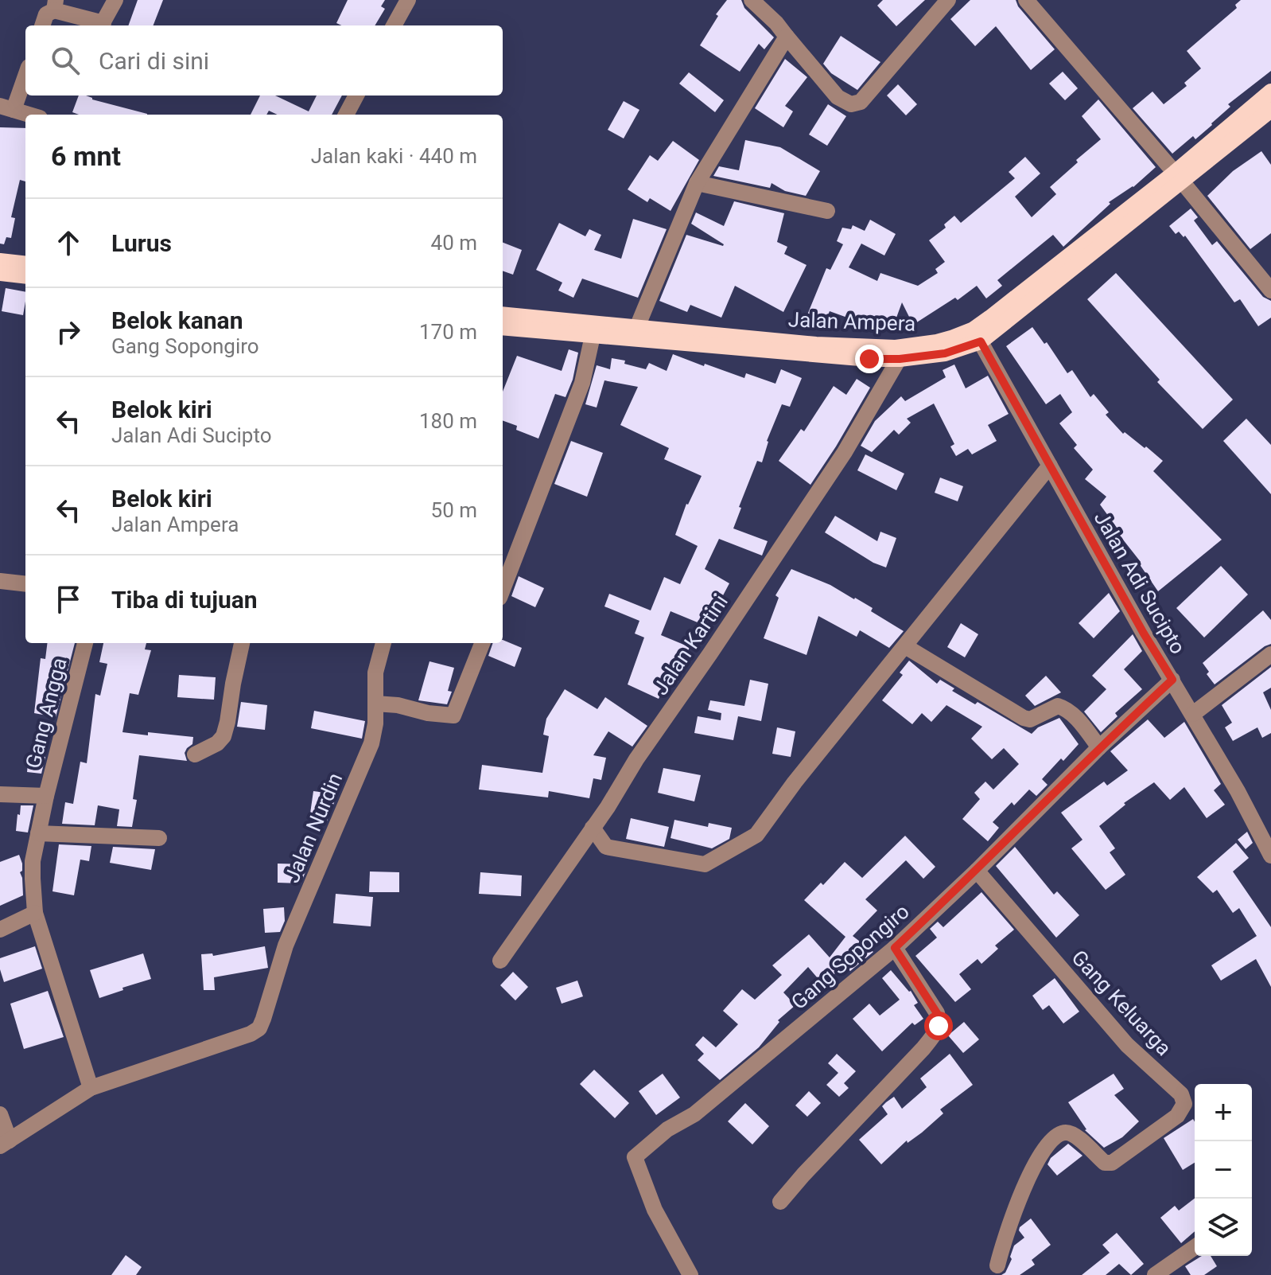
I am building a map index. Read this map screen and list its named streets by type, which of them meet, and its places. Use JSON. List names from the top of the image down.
{
  "streets": {
    "main road": ["Jalan Ampera"],
    "street": [
      "Jalan Adi Sucipto",
      "Jalan Kartini",
      "Gang Angga",
      "Jalan Nurdin",
      "Gang Sopongiro",
      "Gang Keluarga"
    ]
  },
  "crossings": [
    ["Jalan Ampera", "Jalan Adi Sucipto"],
    ["Jalan Ampera", "Jalan Kartini"],
    ["Jalan Adi Sucipto", "Gang Sopongiro"],
    ["Gang Angga", "Jalan Nurdin"],
    ["Gang Sopongiro", "Gang Keluarga"]
  ],
  "page": {
    "search": "Cari di sini",
    "heading": ["6 mnt", "Jalan kaki · 440 m"],
    "list": [
      ["Lurus", "40 m"],
      ["Belok kanan", "Gang Sopongiro", "170 m"],
      ["Belok kiri", "Jalan Adi Sucipto", "180 m"],
      ["Belok kiri", "Jalan Ampera", "50 m"],
      "Tiba di tujuan"
    ],
    "map_buttons": ["+", "−"]
  }
}
